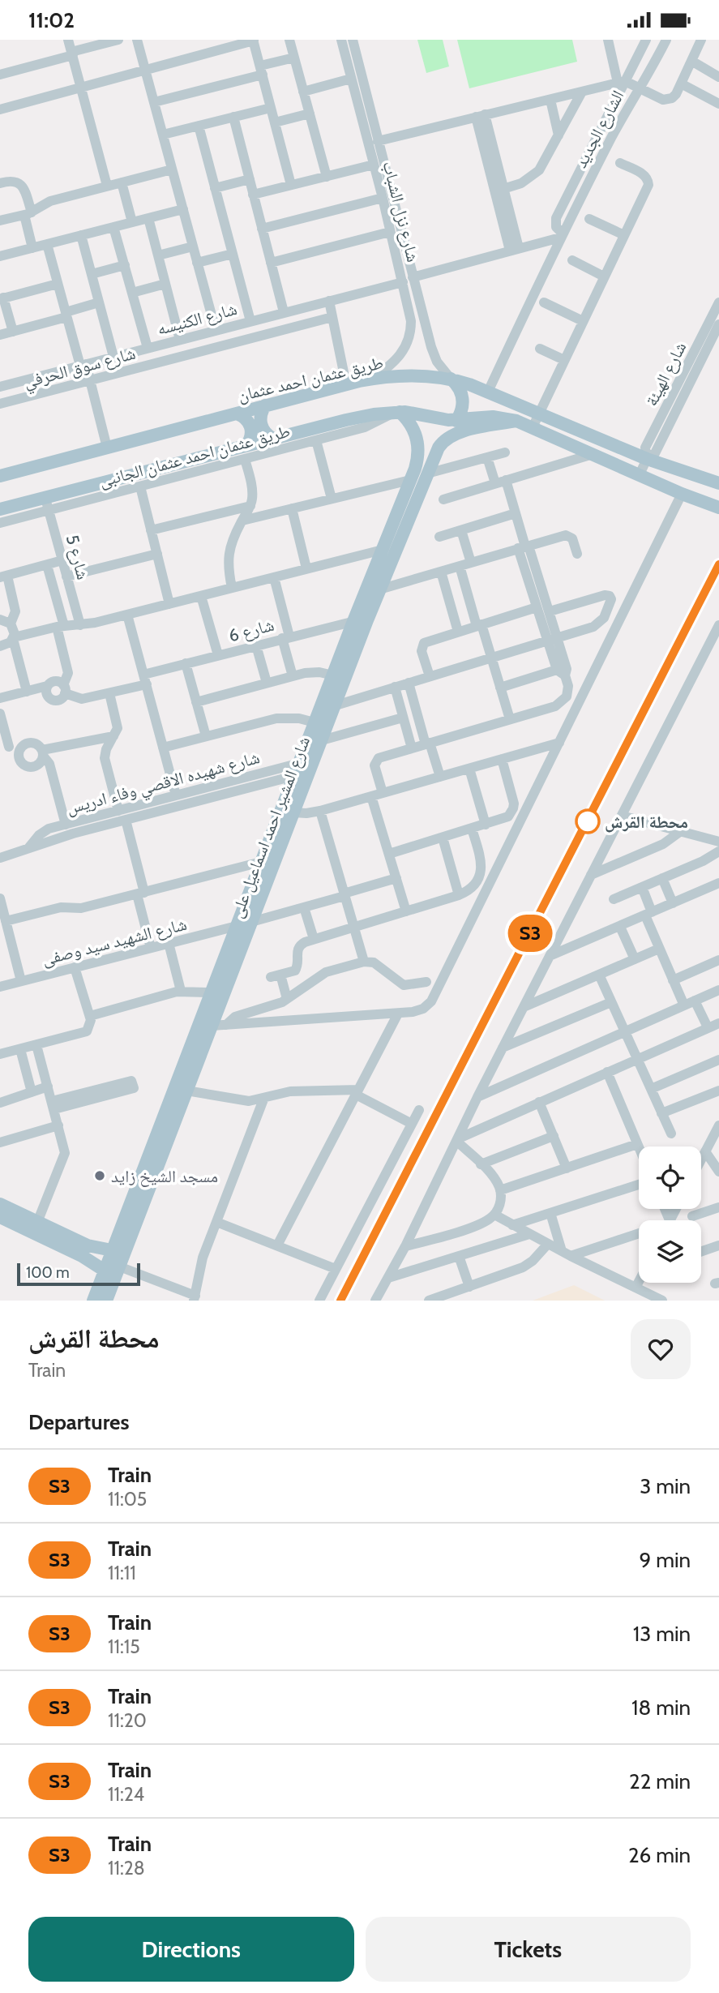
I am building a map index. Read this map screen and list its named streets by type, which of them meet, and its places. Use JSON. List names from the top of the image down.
{
  "streets": {
    "main road": ["طريق عثمان احمد عثمان", "شارع المشير احمد اسماعيل على"],
    "street": [
      "الشارع الجديد",
      "شارع نزل الشباب",
      "شارع الكنيسه",
      "شارع سوق الحرفي",
      "شارع الهيئة",
      "طريق عثمان احمد عثمان الجانبى",
      "شارع 5",
      "شارع 6",
      "شارع شهيده الاقصي وفاء ادريس",
      "شارع الشهيد سيد وصفى"
    ]
  },
  "crossings": [
    ["الشارع الجديد", "شارع الكنيسه"],
    ["الشارع الجديد", "طريق عثمان احمد عثمان"],
    ["شارع نزل الشباب", "شارع الكنيسه"],
    ["شارع نزل الشباب", "طريق عثمان احمد عثمان"],
    ["شارع الهيئة", "طريق عثمان احمد عثمان"],
    ["طريق عثمان احمد عثمان الجانبى", "شارع 5"],
    ["طريق عثمان احمد عثمان الجانبى", "شارع المشير احمد اسماعيل على"],
    ["شارع 6", "شارع المشير احمد اسماعيل على"],
    ["شارع شهيده الاقصي وفاء ادريس", "شارع المشير احمد اسماعيل على"],
    ["شارع المشير احمد اسماعيل على", "شارع الشهيد سيد وصفى"]
  ],
  "places": ["محطة القرش", "مسجد الشيخ زايد"],
  "scale_bar": "100 m",
  "page": {
    "status": "11:02",
    "on_map": "S3",
    "scale": "100 m",
    "heading": [
      ["محطة القرش", "Train"],
      "Departures"
    ],
    "list": [
      {
        "mark": "S3",
        "name": "Train",
        "note": "11:05",
        "value": "3 min"
      },
      {
        "mark": "S3",
        "name": "Train",
        "note": "11:11",
        "value": "9 min"
      },
      {
        "mark": "S3",
        "name": "Train",
        "note": "11:15",
        "value": "13 min"
      },
      {
        "mark": "S3",
        "name": "Train",
        "note": "11:20",
        "value": "18 min"
      },
      {
        "mark": "S3",
        "name": "Train",
        "note": "11:24",
        "value": "22 min"
      },
      {
        "mark": "S3",
        "name": "Train",
        "note": "11:28",
        "value": "26 min"
      }
    ],
    "buttons": ["Directions", "Tickets"]
  }
}
